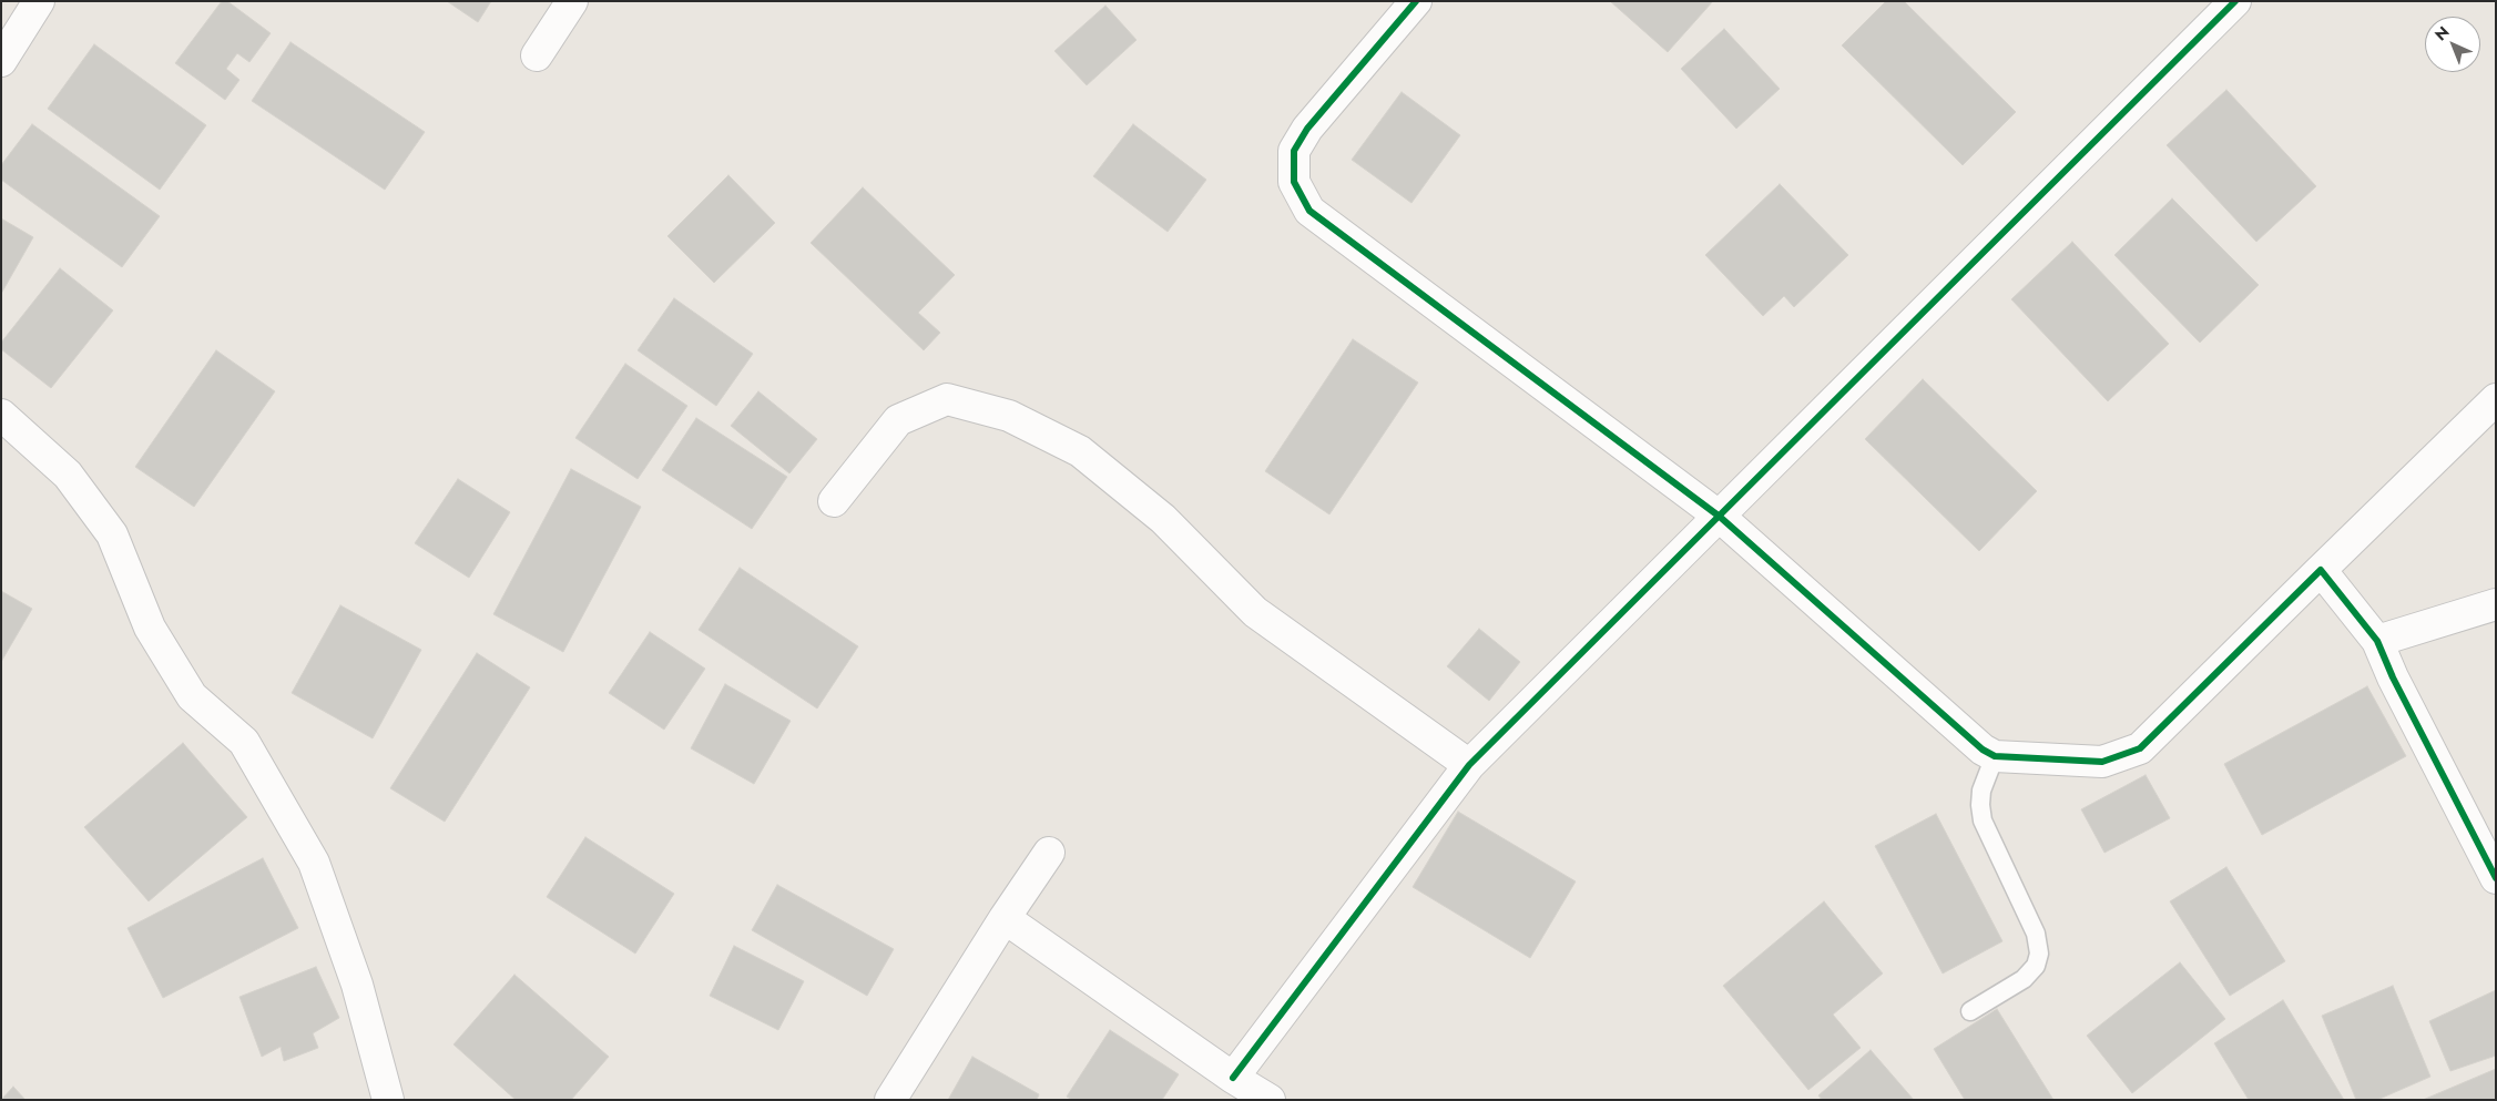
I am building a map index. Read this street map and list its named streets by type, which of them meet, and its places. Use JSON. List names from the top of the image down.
{
  "north": "top left"
}
